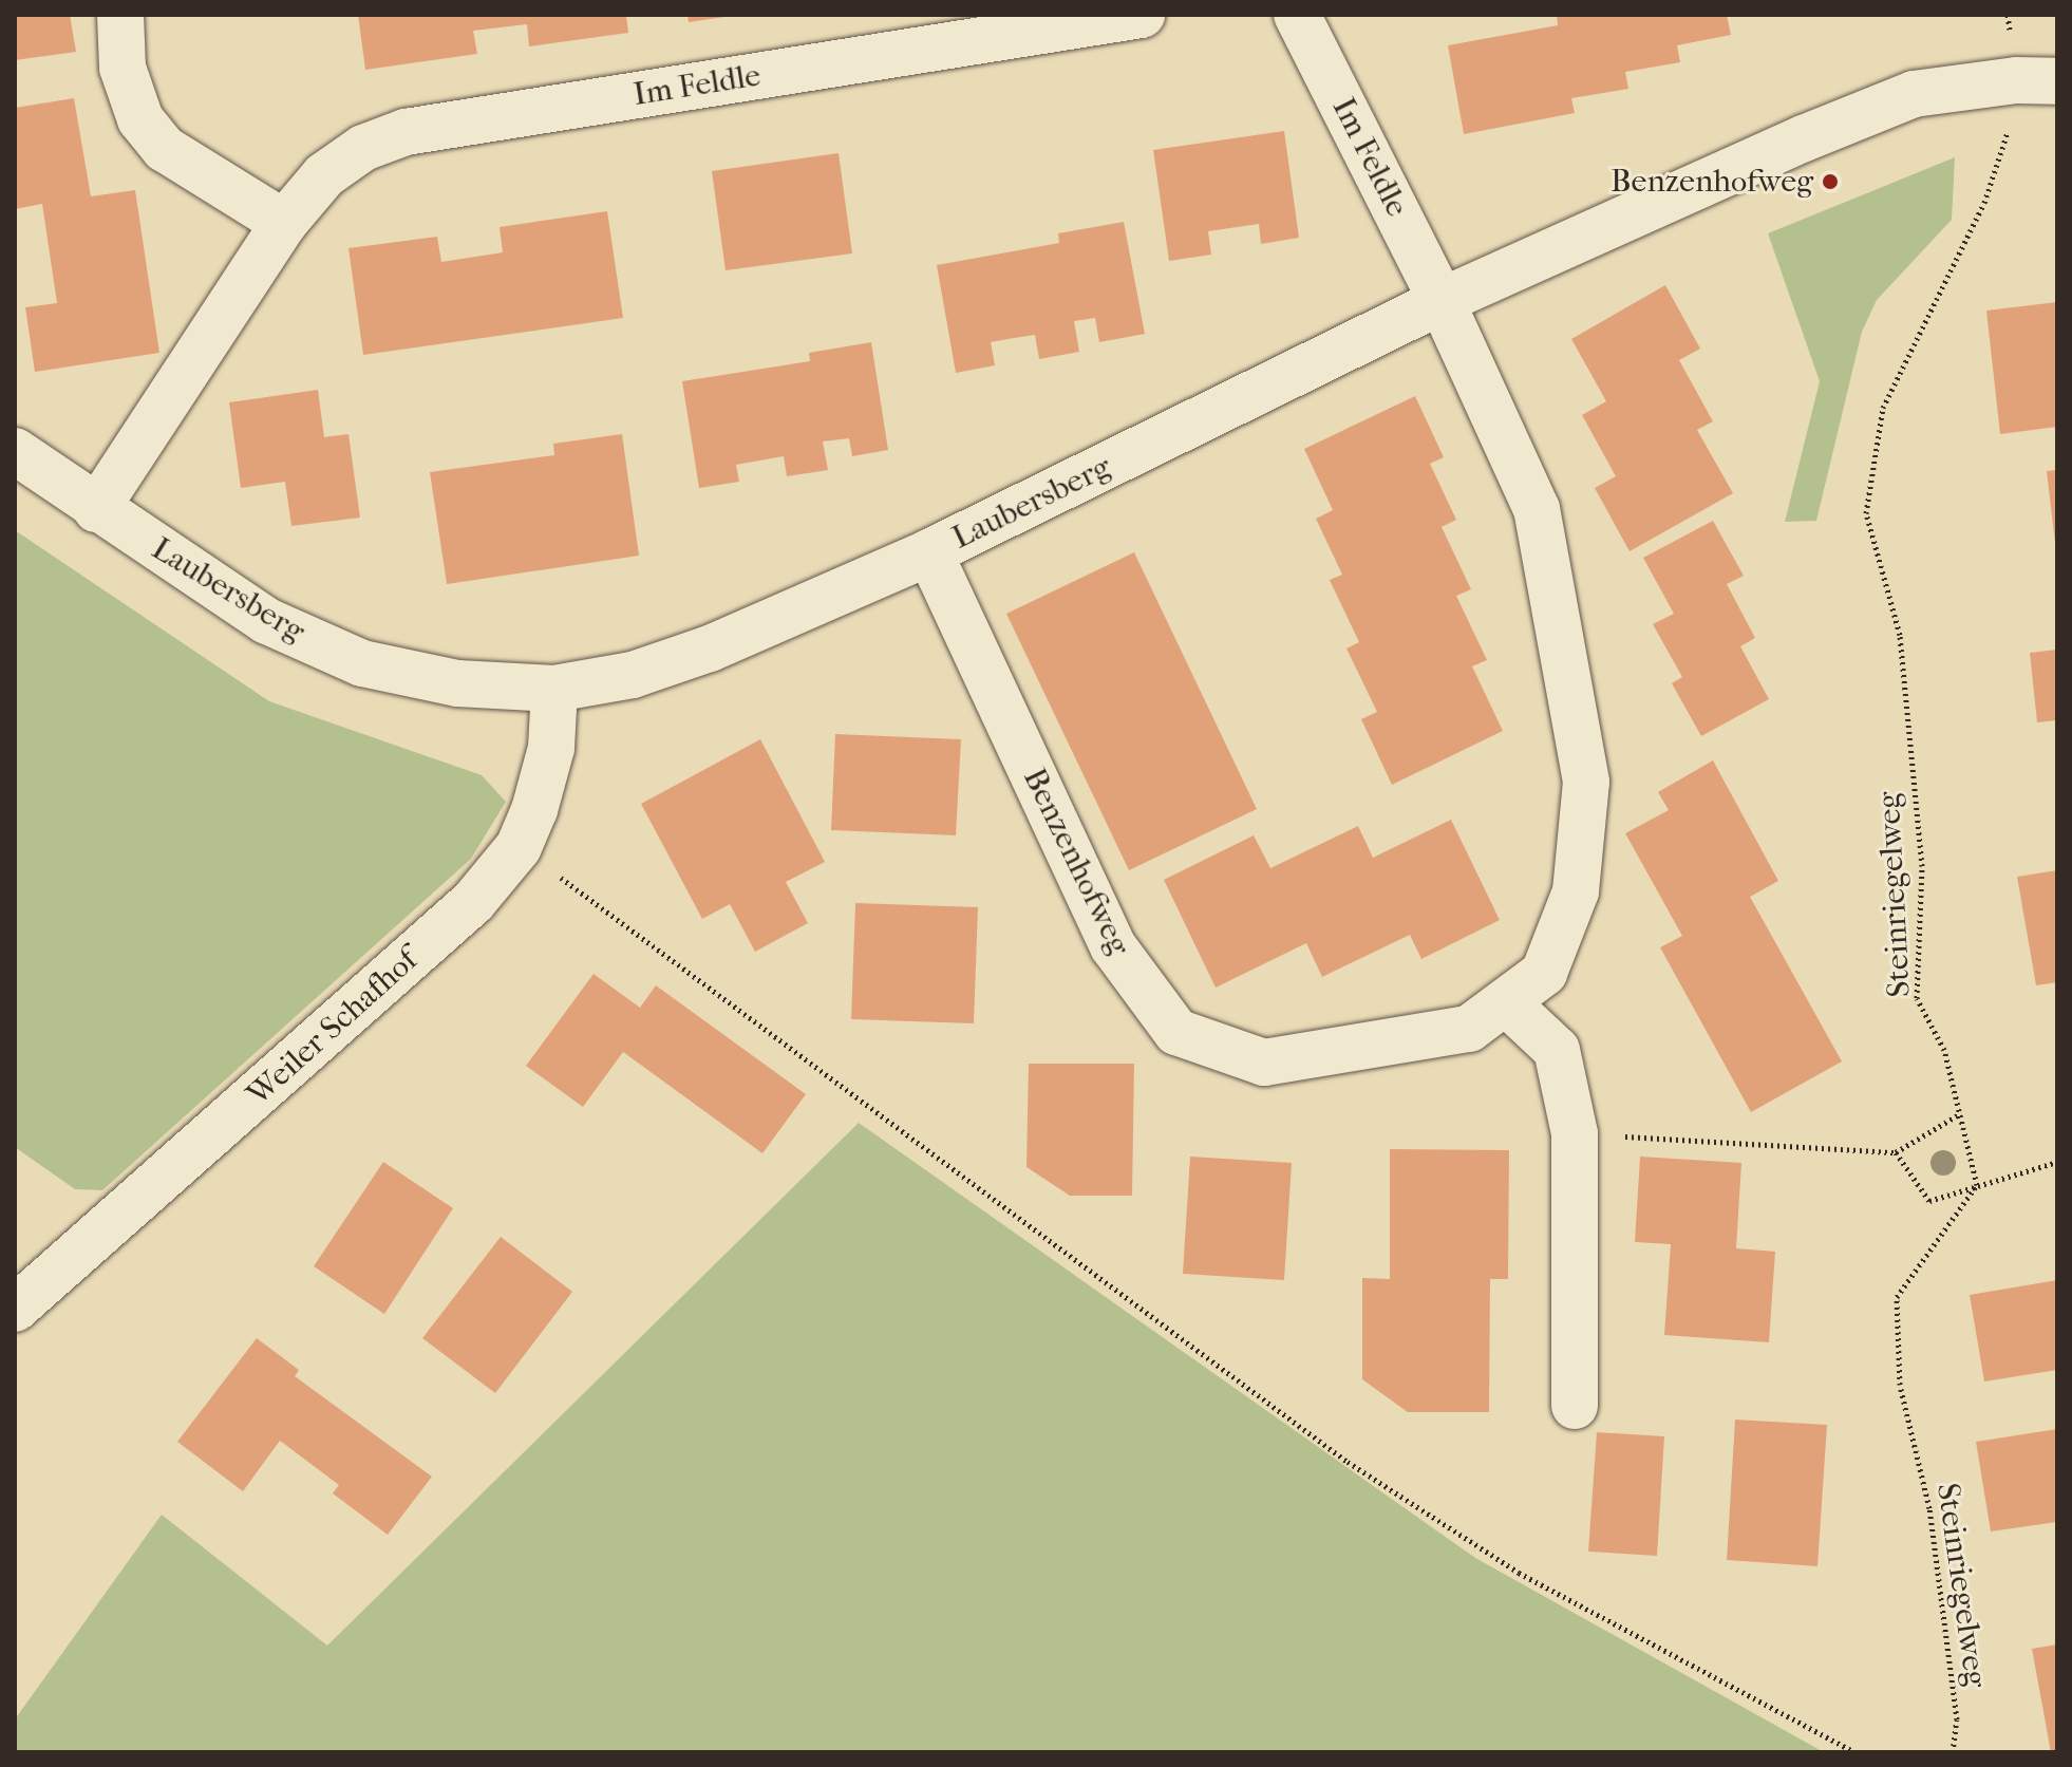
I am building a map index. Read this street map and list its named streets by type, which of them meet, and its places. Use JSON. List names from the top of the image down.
{
  "streets": {
    "street": [
      "Im Feldle",
      "Laubersberg",
      "Benzenhofweg",
      "Weiler Schafhof"
    ],
    "path": ["Steinriegelweg"]
  },
  "crossings": [
    ["Im Feldle", "Laubersberg"],
    ["Im Feldle", "Benzenhofweg"],
    ["Laubersberg", "Benzenhofweg"],
    ["Laubersberg", "Steinriegelweg"],
    ["Laubersberg", "Weiler Schafhof"]
  ],
  "places": ["Benzenhofweg"]
}
